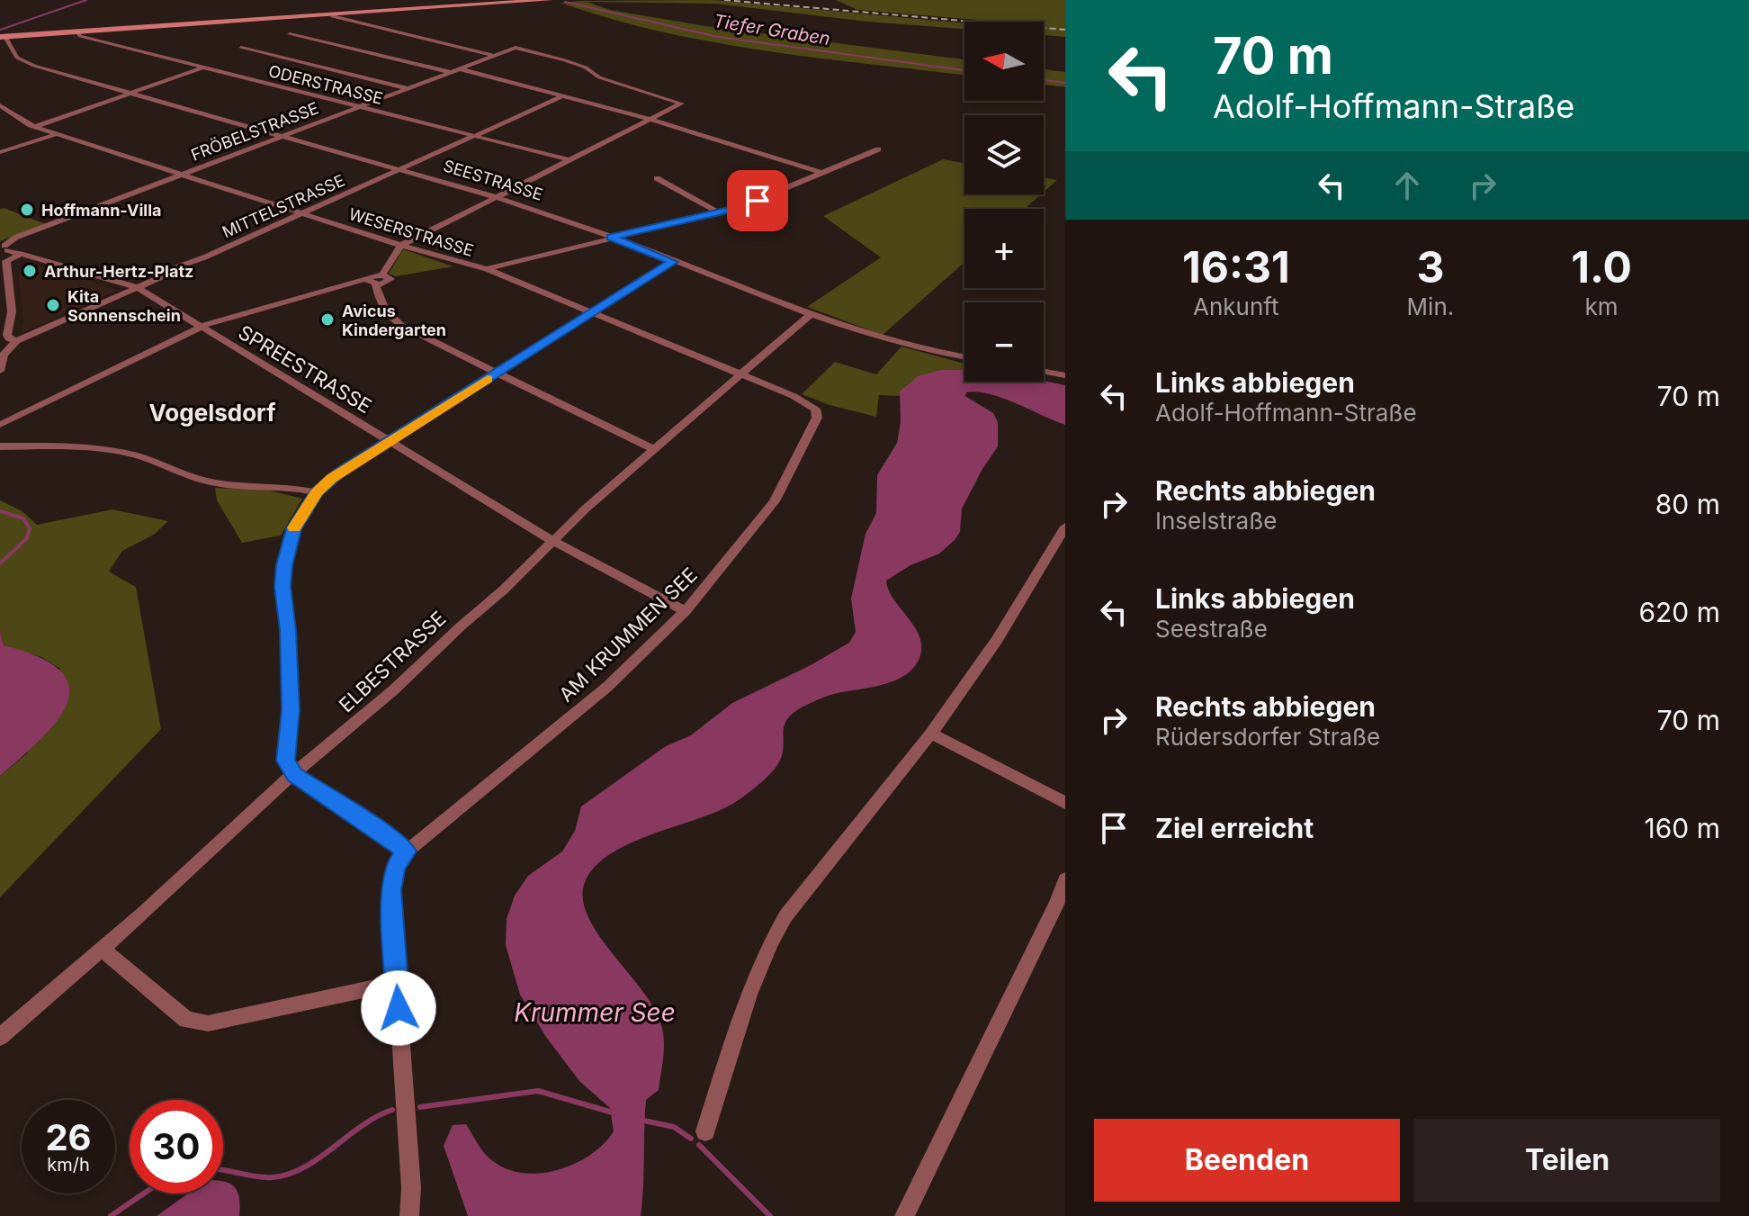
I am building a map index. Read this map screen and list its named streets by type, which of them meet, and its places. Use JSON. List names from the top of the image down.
{
  "streets": {
    "street": [
      "ODERSTRASSE",
      "FRÖBELSTRASSE",
      "SEESTRASSE",
      "MITTELSTRASSE",
      "WESERSTRASSE",
      "SPREESTRASSE",
      "AM KRUMMEN SEE",
      "ELBESTRASSE"
    ]
  },
  "crossings": [
    ["ODERSTRASSE", "FRÖBELSTRASSE"],
    ["ODERSTRASSE", "MITTELSTRASSE"],
    ["FRÖBELSTRASSE", "SEESTRASSE"],
    ["FRÖBELSTRASSE", "WESERSTRASSE"],
    ["FRÖBELSTRASSE", "SPREESTRASSE"],
    ["SEESTRASSE", "MITTELSTRASSE"],
    ["SEESTRASSE", "ELBESTRASSE"],
    ["MITTELSTRASSE", "WESERSTRASSE"],
    ["MITTELSTRASSE", "SPREESTRASSE"],
    ["WESERSTRASSE", "AM KRUMMEN SEE"],
    ["WESERSTRASSE", "ELBESTRASSE"],
    ["SPREESTRASSE", "AM KRUMMEN SEE"],
    ["SPREESTRASSE", "ELBESTRASSE"]
  ],
  "districts": ["Vogelsdorf"],
  "water": ["Tiefer Graben", "Krummer See"],
  "places": [
    "Hoffmann-Villa",
    "Arthur-Hertz-Platz",
    "Kita Sonnenschein",
    "Avicus Kindergarten"
  ],
  "north": "left",
  "page": {
    "turn": ["70 m", "Adolf-Hoffmann-Straße"],
    "map_buttons": ["+", "−"],
    "eta": [
      "16:31",
      "Ankunft",
      "3",
      "Min.",
      "1.0",
      "km"
    ],
    "list": [
      {
        "name": "Links abbiegen",
        "note": "Adolf-Hoffmann-Straße",
        "value": "70 m"
      },
      {
        "name": "Rechts abbiegen",
        "note": "Inselstraße",
        "value": "80 m"
      },
      {
        "name": "Links abbiegen",
        "note": "Seestraße",
        "value": "620 m"
      },
      {
        "name": "Rechts abbiegen",
        "note": "Rüdersdorfer Straße",
        "value": "70 m"
      },
      {
        "name": "Ziel erreicht",
        "value": "160 m"
      }
    ],
    "speed": "26 km/h",
    "limit": "30",
    "buttons": ["Beenden", "Teilen"]
  }
}
